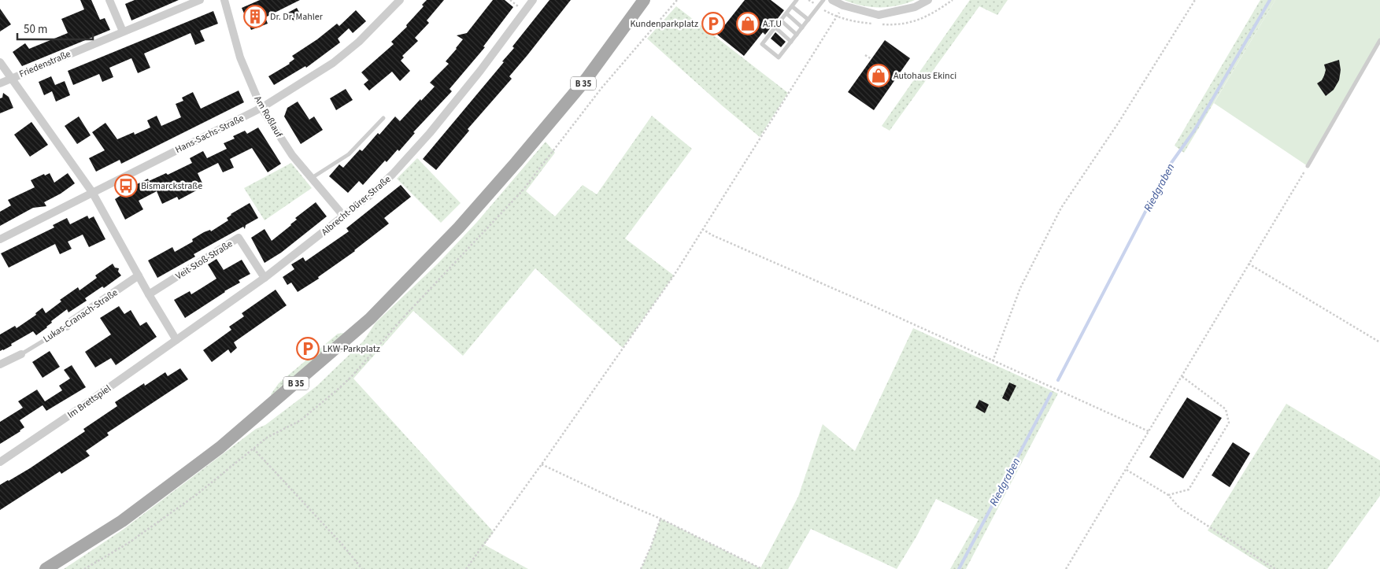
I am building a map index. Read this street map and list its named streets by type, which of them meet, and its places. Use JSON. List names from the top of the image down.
{
  "streets": {
    "main road": ["B 35"],
    "street": [
      "Friedenstraße",
      "Am Roßlauf",
      "Hans-Sachs-Straße",
      "Albrecht-Dürer-Straße",
      "Veit-Stoß-Straße",
      "Lukas-Cranach-Straße",
      "Im Brettspiel"
    ]
  },
  "crossings": [
    ["Am Roßlauf", "Hans-Sachs-Straße"],
    ["Am Roßlauf", "Albrecht-Dürer-Straße"],
    ["Albrecht-Dürer-Straße", "Veit-Stoß-Straße"],
    ["Albrecht-Dürer-Straße", "Im Brettspiel"]
  ],
  "water": ["Riedgraben"],
  "places": {
    "building": ["Dr. Dr. Mahler"],
    "parking": ["Kundenparkplatz", "LKW-Parkplatz"],
    "shop": ["A.T.U", "Autohaus Ekinci"],
    "bus stop": ["Bismarckstraße"]
  },
  "scale_bar": "50 m"
}
